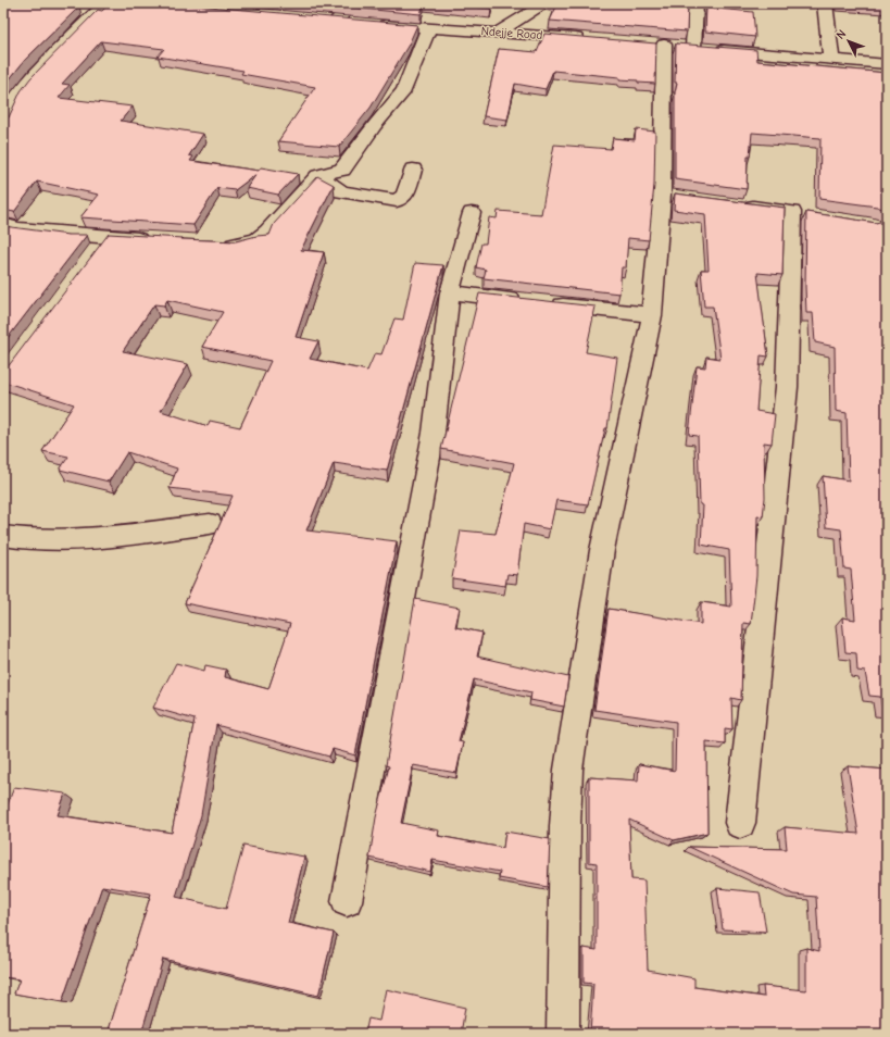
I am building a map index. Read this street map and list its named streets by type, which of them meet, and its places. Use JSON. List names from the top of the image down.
{
  "streets": {
    "street": ["Ndejje Road"]
  },
  "north": "top left"
}
